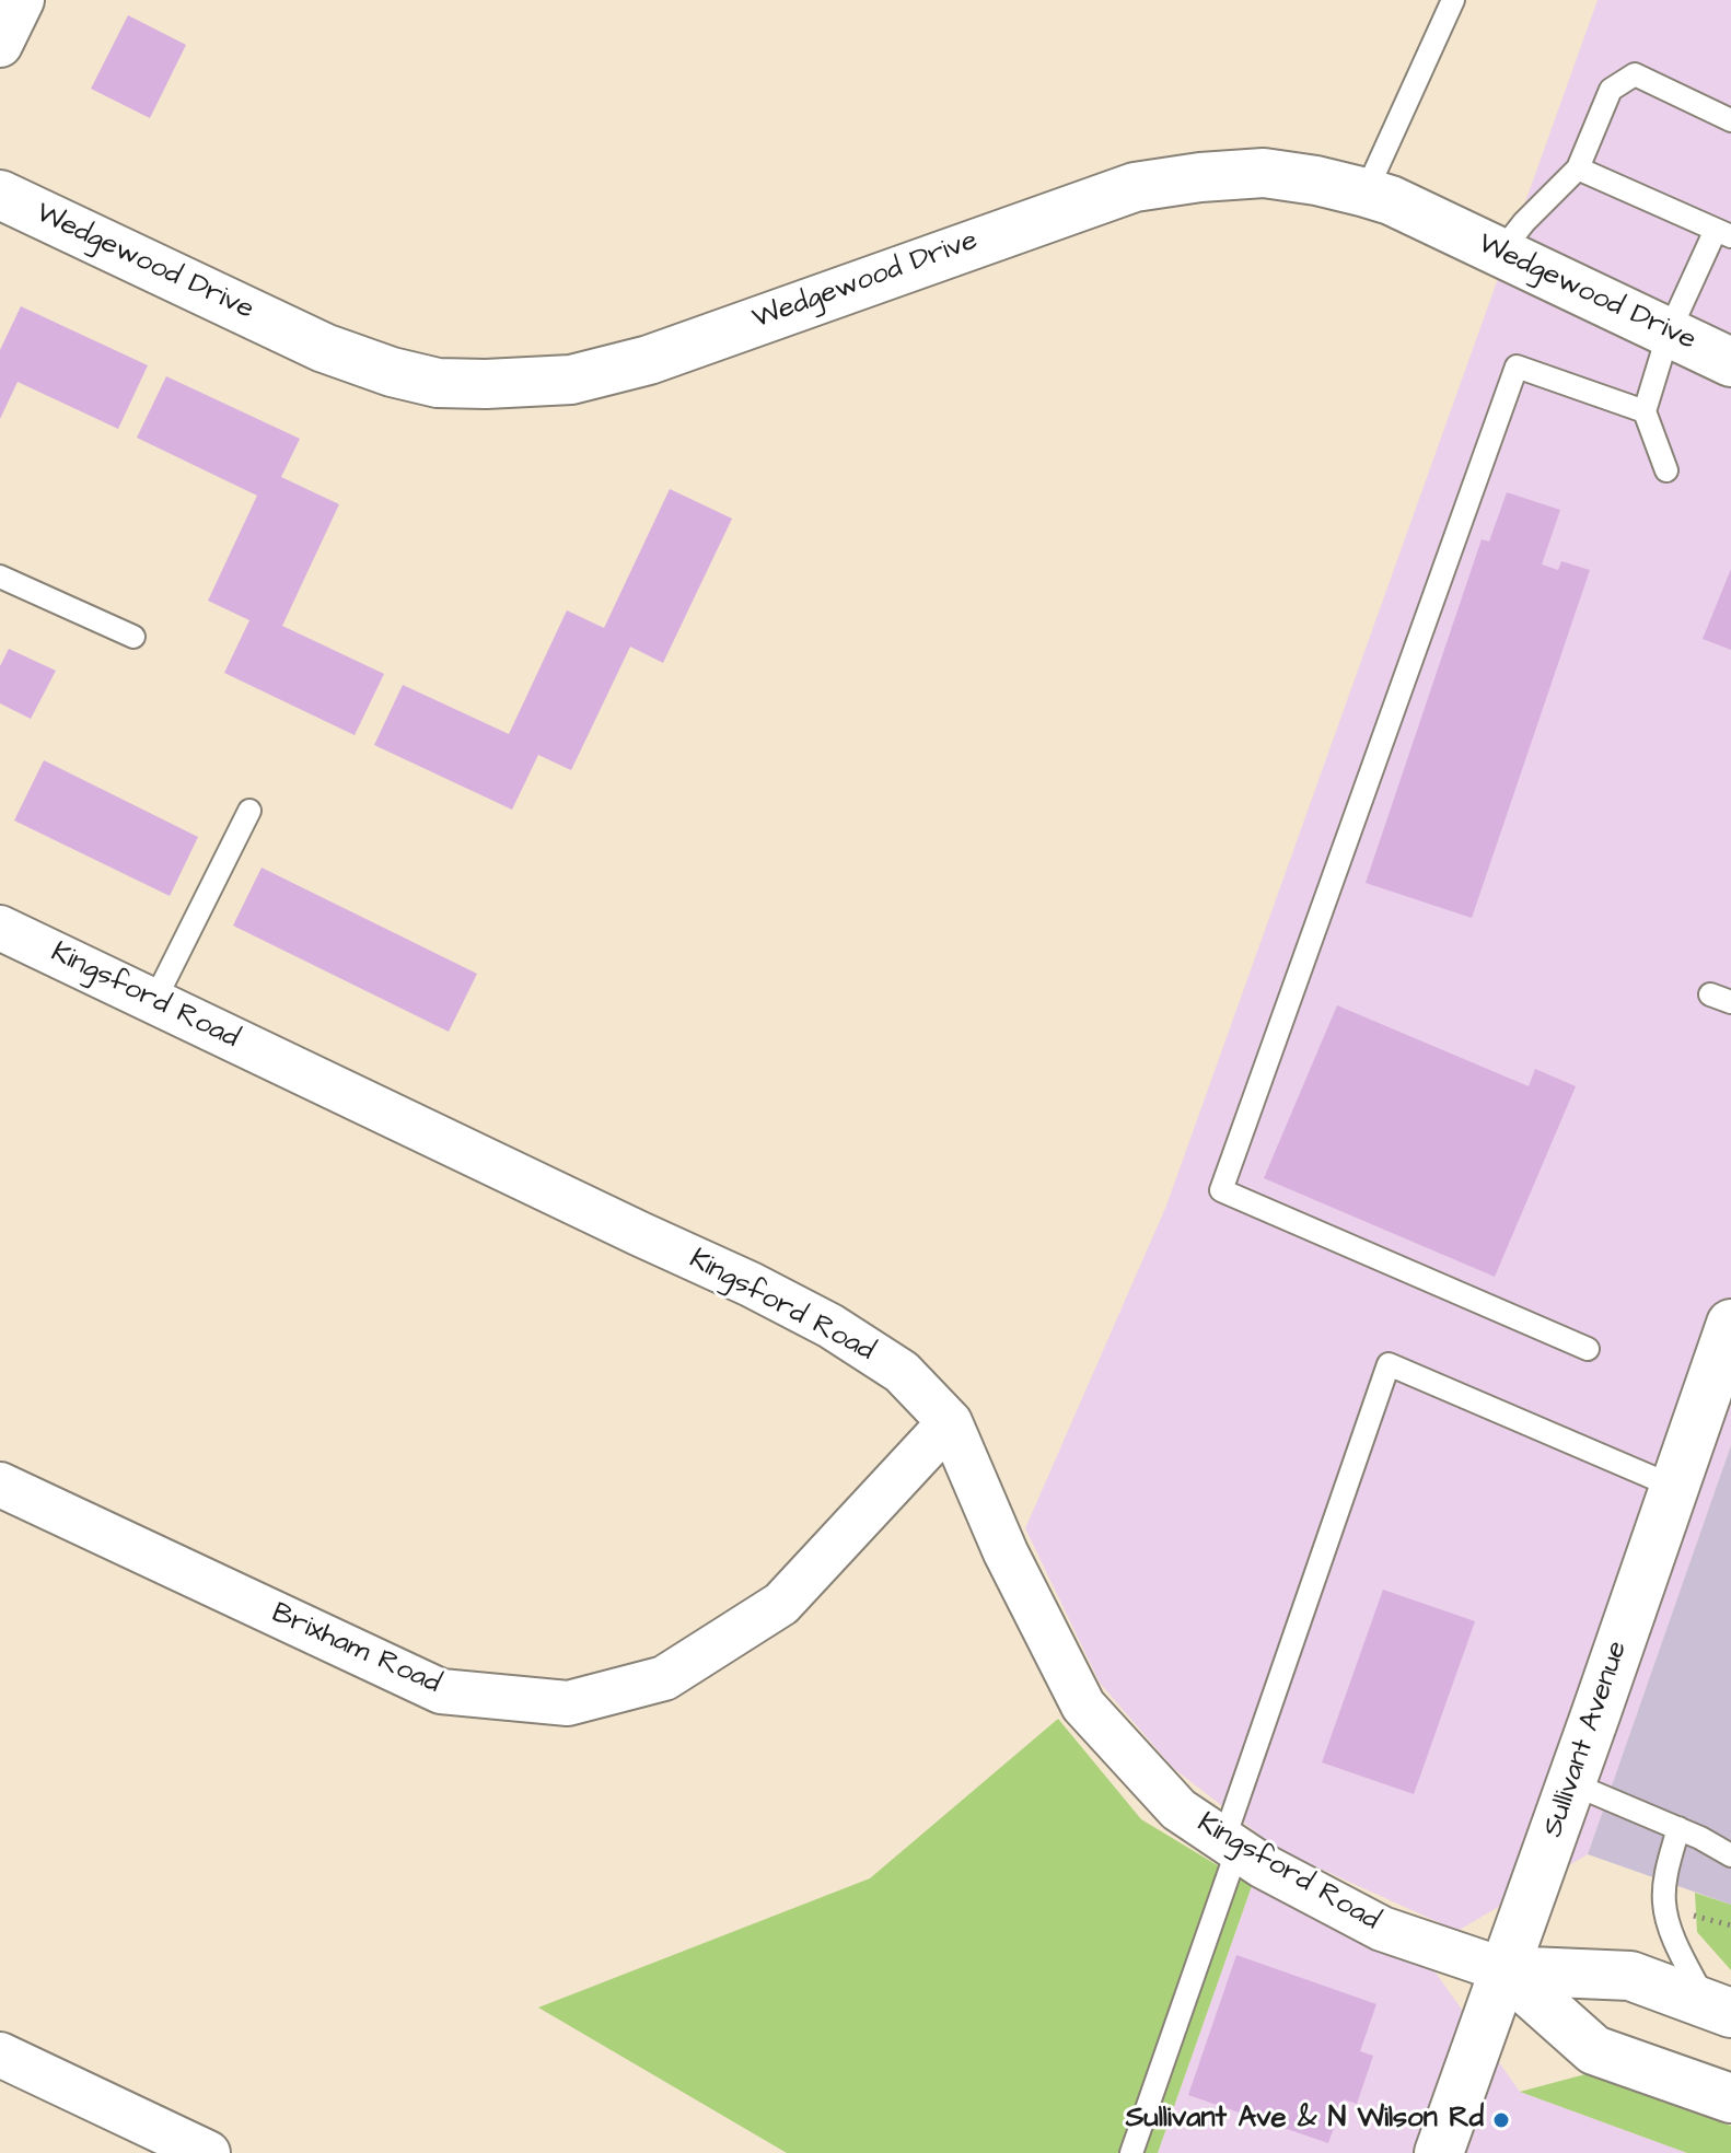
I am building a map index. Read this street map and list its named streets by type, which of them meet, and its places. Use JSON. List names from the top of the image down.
{
  "streets": {
    "street": [
      "Wedgewood Drive",
      "Kingsford Road",
      "Brixham Road",
      "Sullivant Avenue"
    ]
  },
  "crossings": [
    ["Kingsford Road", "Brixham Road"],
    ["Kingsford Road", "Sullivant Avenue"]
  ],
  "places": ["Sullivant Ave & N Wilson Rd"]
}
